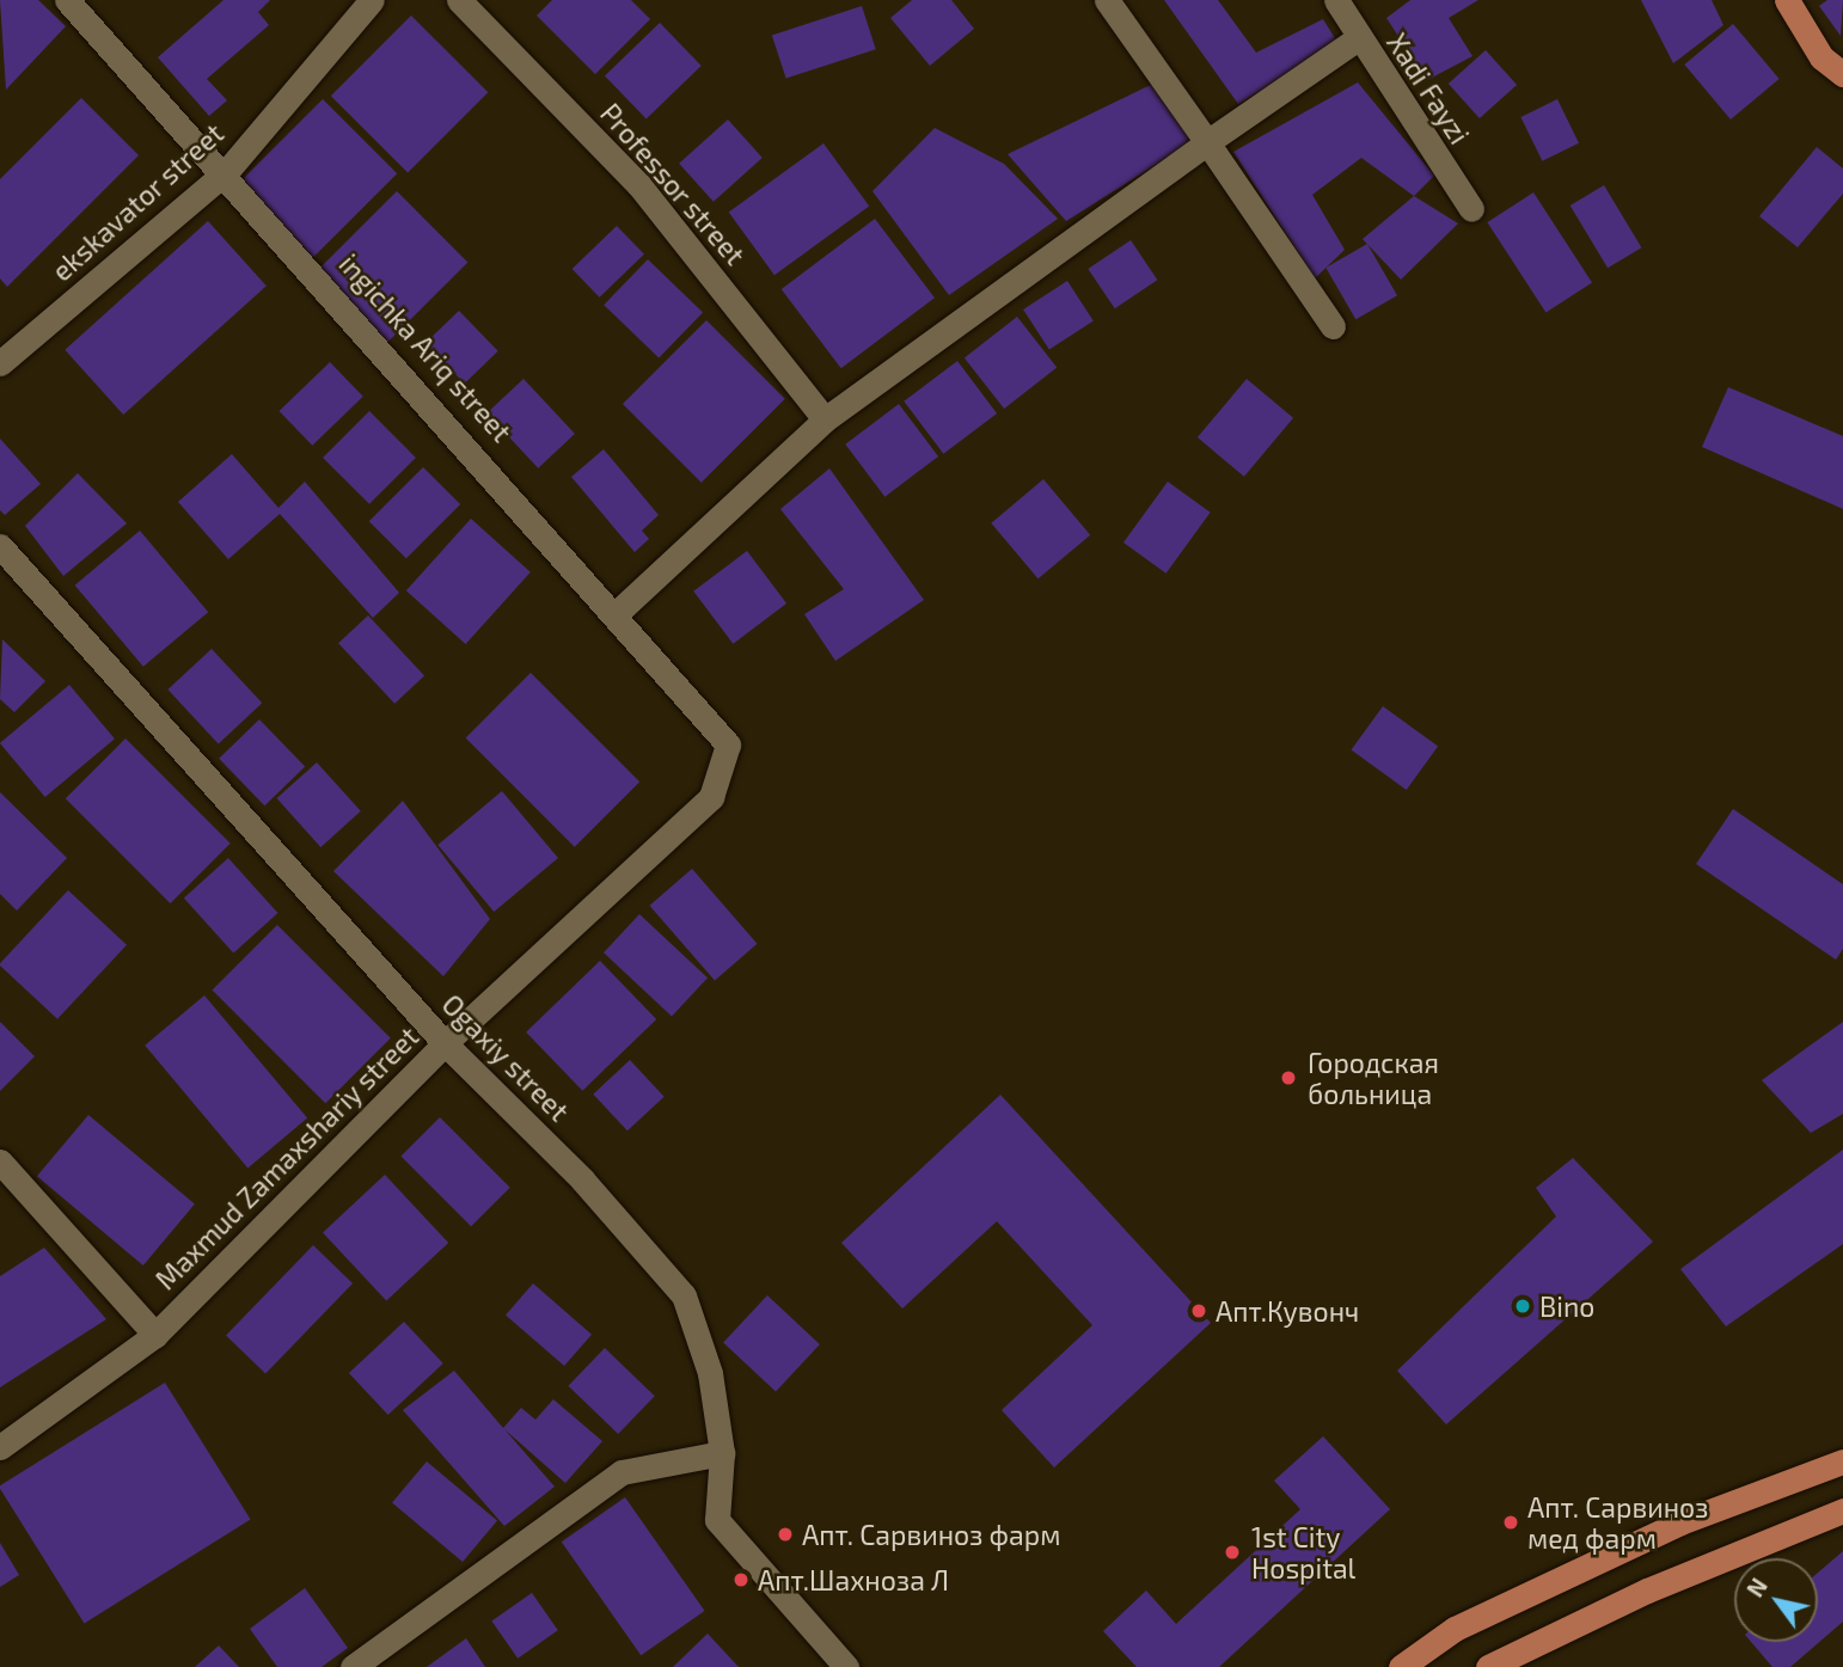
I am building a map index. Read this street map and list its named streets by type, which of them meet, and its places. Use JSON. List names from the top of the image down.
{
  "streets": {
    "street": [
      "Xadi Fayzi",
      "Professor street",
      "ekskavator street",
      "ingichka Ariq street",
      "Ogaxiy street",
      "Maxmud Zamaxshariy street"
    ]
  },
  "crossings": [
    ["ekskavator street", "ingichka Ariq street"],
    ["ingichka Ariq street", "Maxmud Zamaxshariy street"],
    ["Ogaxiy street", "Maxmud Zamaxshariy street"]
  ],
  "places": [
    "Городская больница",
    "Bino",
    "Апт.Кувонч",
    "Апт. Сарвиноз мед фарм",
    "Апт. Сарвиноз фарм",
    "1st City Hospital",
    "Апт.Шахноза Л"
  ],
  "north": "top left"
}
